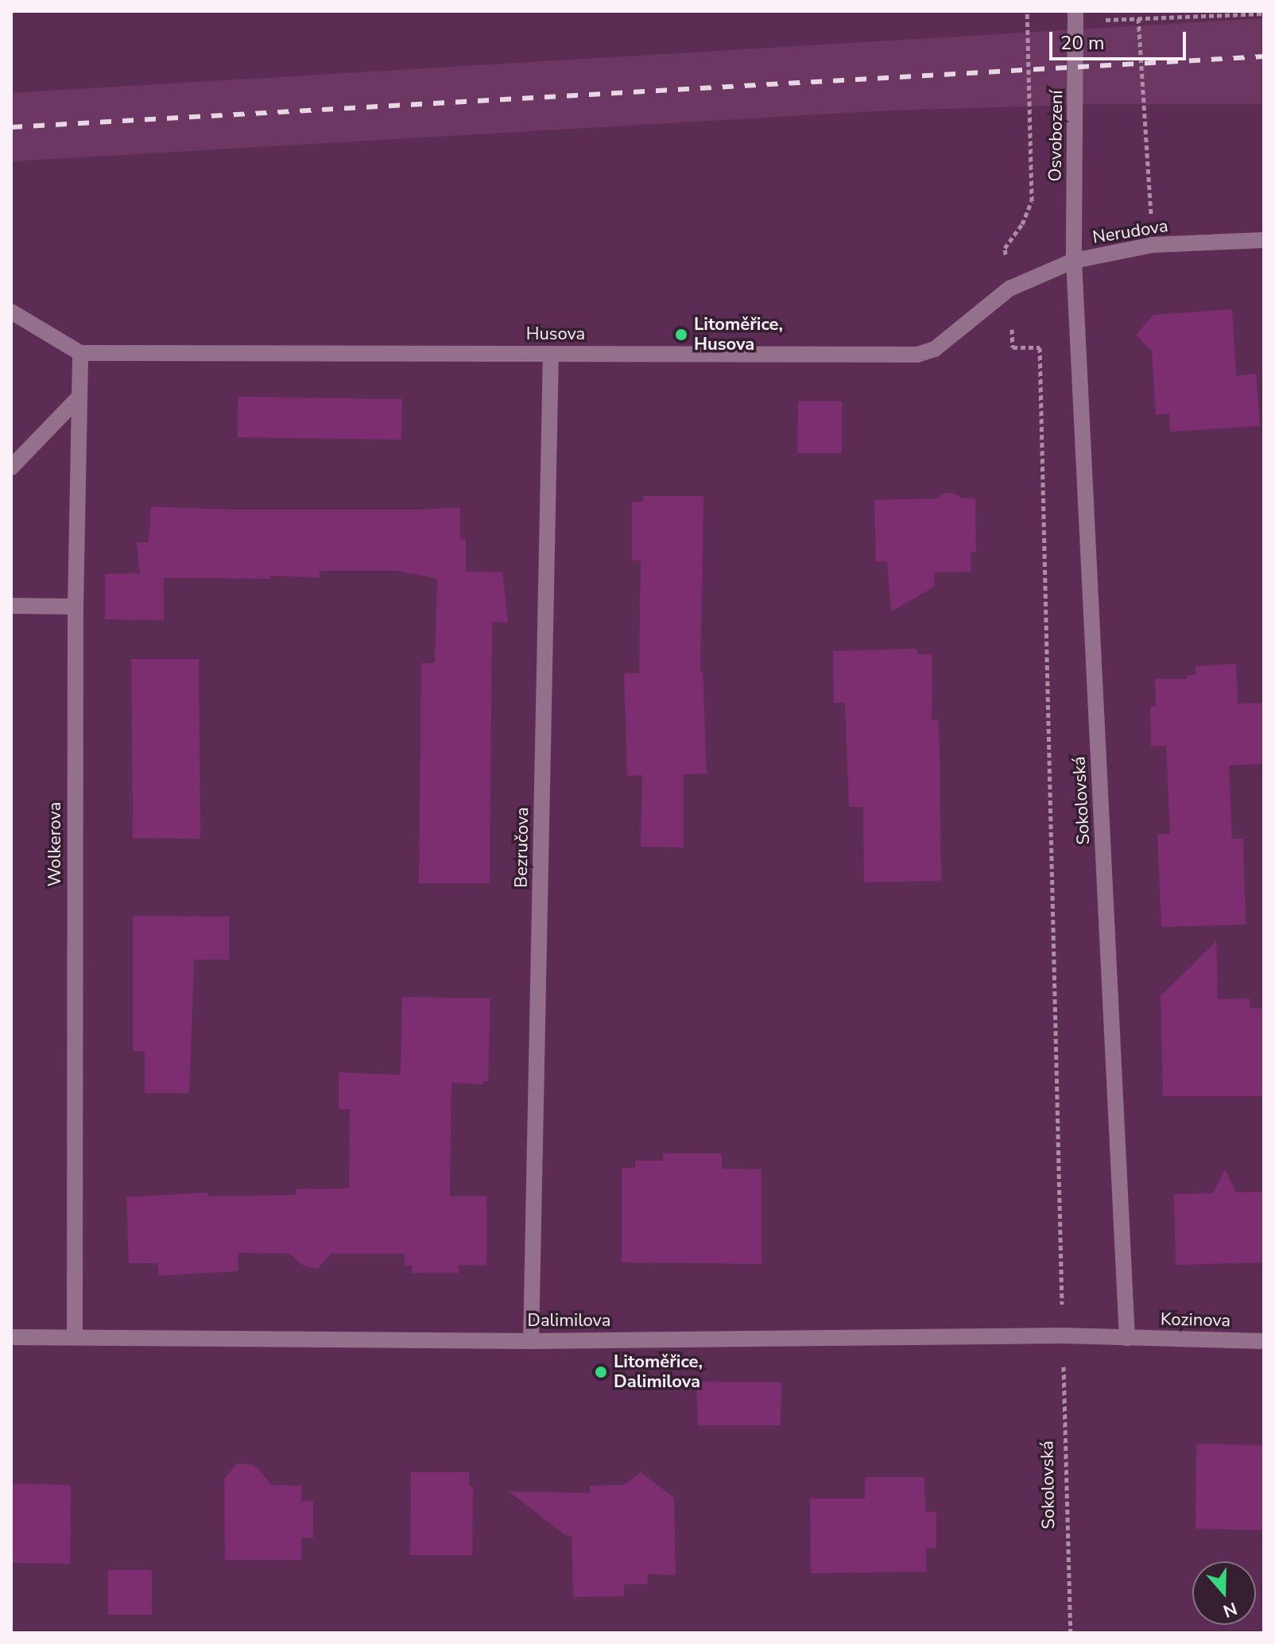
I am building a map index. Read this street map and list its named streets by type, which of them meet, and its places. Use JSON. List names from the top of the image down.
{
  "streets": {
    "street": [
      "Osvobození",
      "Nerudova",
      "Husova",
      "Sokolovská",
      "Wolkerova",
      "Bezručova",
      "Kozinova",
      "Dalimilova"
    ]
  },
  "crossings": [
    ["Osvobození", "Nerudova"],
    ["Osvobození", "Sokolovská"],
    ["Nerudova", "Husova"],
    ["Nerudova", "Sokolovská"],
    ["Husova", "Wolkerova"],
    ["Husova", "Bezručova"],
    ["Sokolovská", "Kozinova"],
    ["Sokolovská", "Dalimilova"],
    ["Wolkerova", "Dalimilova"],
    ["Bezručova", "Dalimilova"],
    ["Kozinova", "Dalimilova"]
  ],
  "places": ["Litoměřice, Husova", "Litoměřice, Dalimilova"],
  "scale_bar": "20 m",
  "north": "bottom"
}
